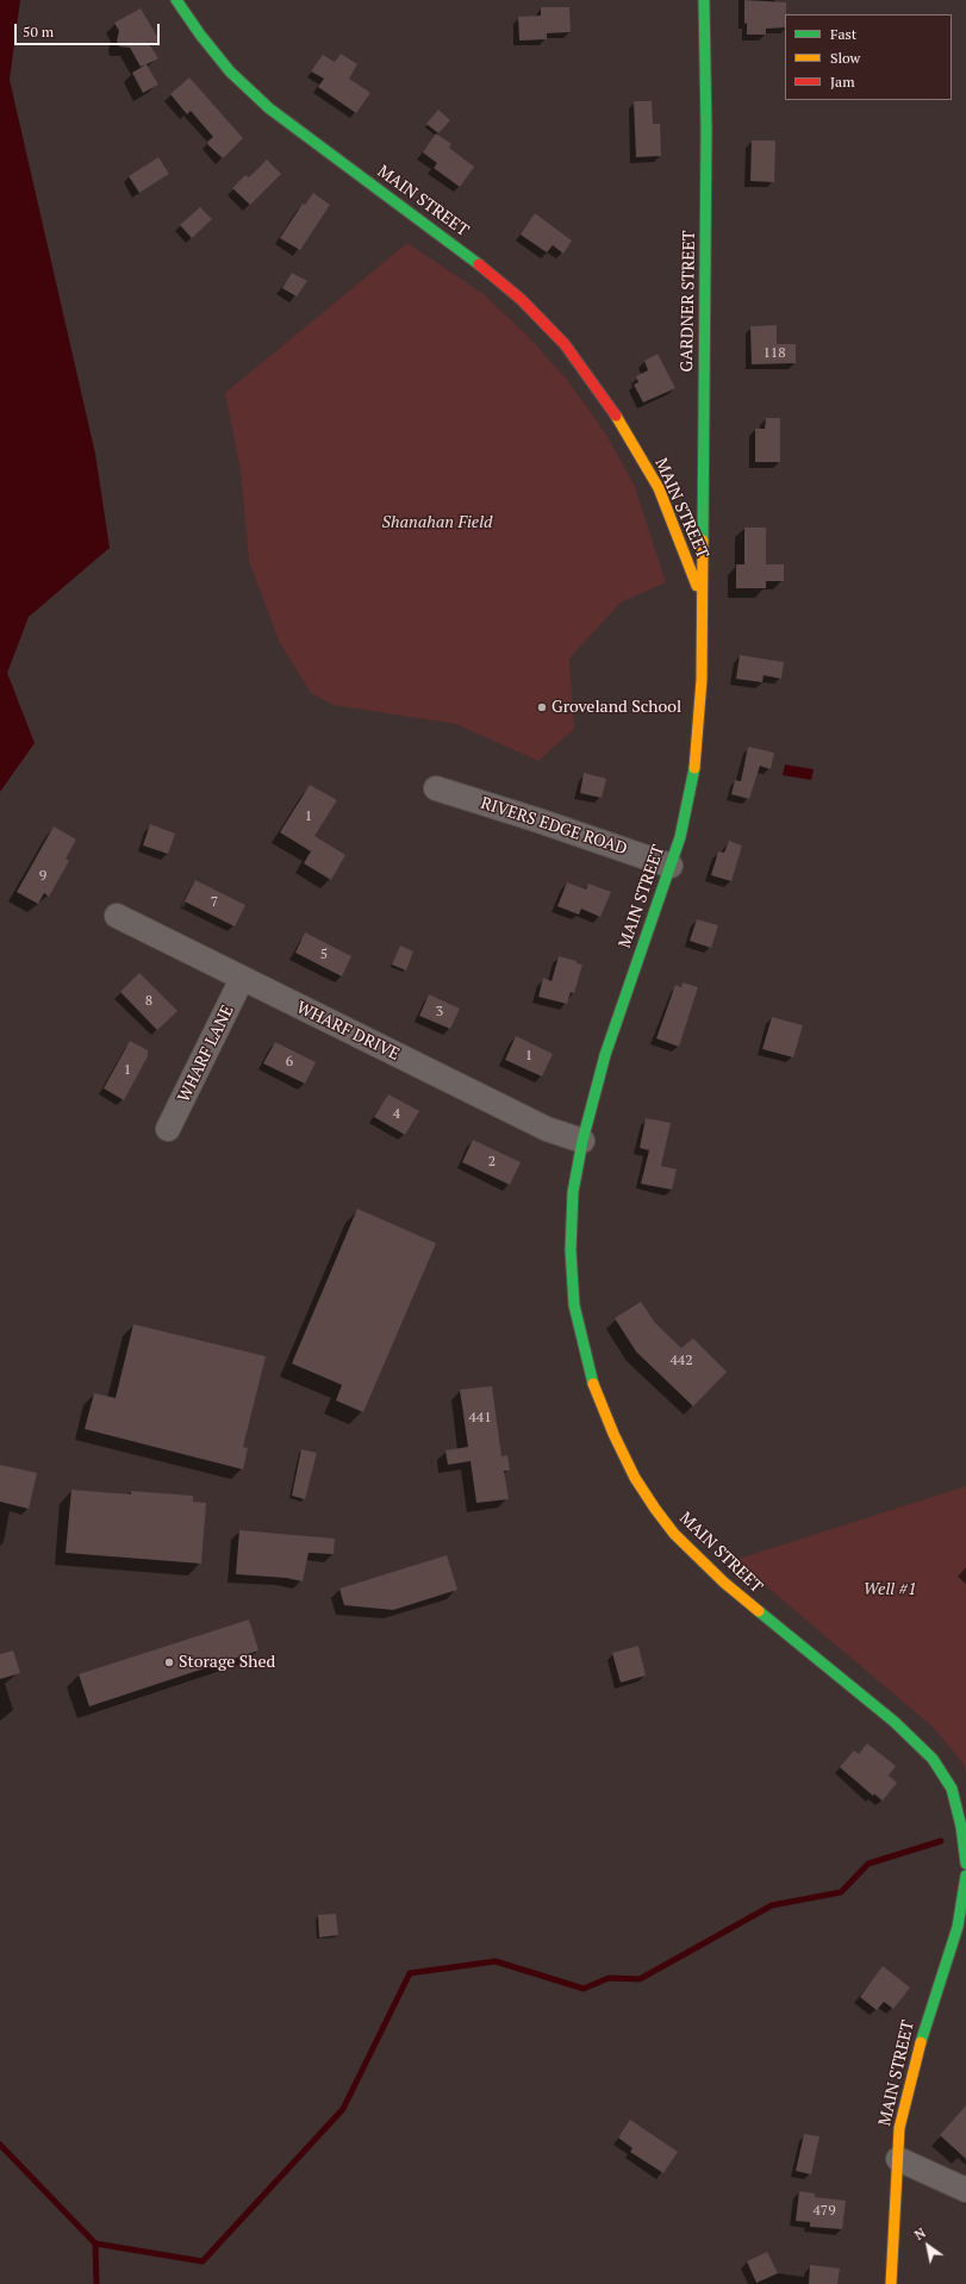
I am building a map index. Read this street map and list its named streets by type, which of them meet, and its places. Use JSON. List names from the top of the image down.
{
  "streets": {
    "main road": ["MAIN STREET", "GARDNER STREET"],
    "street": ["RIVERS EDGE ROAD", "WHARF DRIVE", "WHARF LANE"]
  },
  "crossings": [
    ["MAIN STREET", "GARDNER STREET"],
    ["MAIN STREET", "RIVERS EDGE ROAD"],
    ["MAIN STREET", "WHARF DRIVE"],
    ["WHARF DRIVE", "WHARF LANE"]
  ],
  "parks": ["Shanahan Field", "Well #1"],
  "places": ["Groveland School", "Storage Shed"],
  "house_numbers": [
    "118",
    "1",
    "9",
    "7",
    "5",
    "8",
    "3",
    "1",
    "6",
    "1",
    "4",
    "2",
    "442",
    "441",
    "479"
  ],
  "legend": ["Fast", "Slow", "Jam"],
  "scale_bar": "50 m",
  "north": "top left"
}
